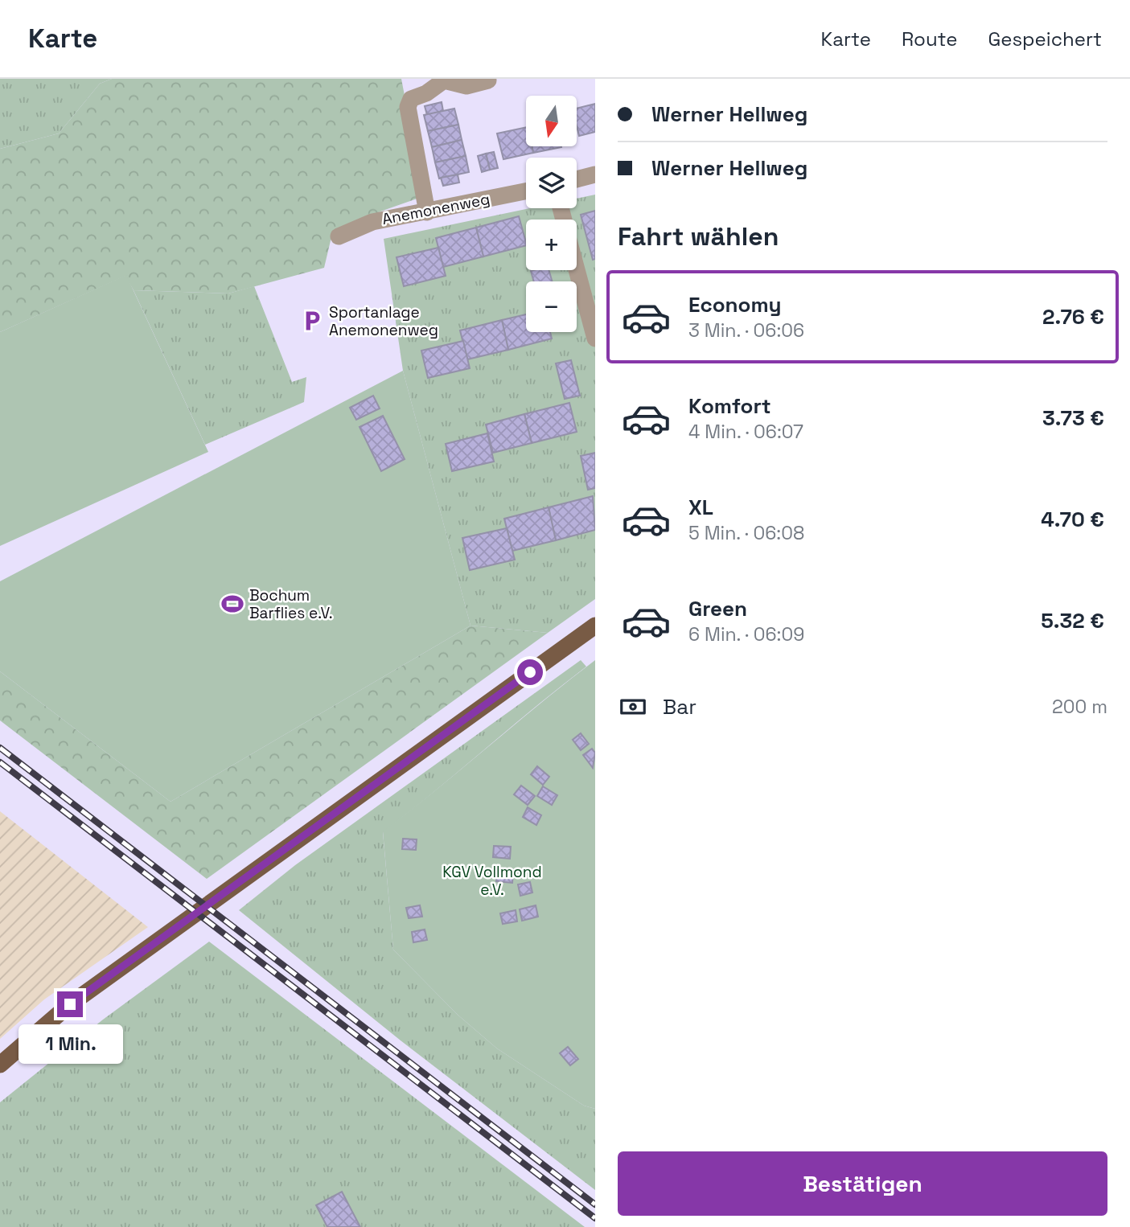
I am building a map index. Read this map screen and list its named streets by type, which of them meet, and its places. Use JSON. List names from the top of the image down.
{
  "streets": {
    "street": ["Anemonenweg"]
  },
  "parks": ["KGV Vollmond e.V."],
  "places": {
    "parking": ["Sportanlage Anemonenweg"],
    "sports": ["Bochum Barflies e.V."]
  },
  "north": "bottom",
  "page": {
    "header": "Karte",
    "nav": ["Karte", "Route", "Gespeichert"],
    "banner": ["Werner Hellweg", "Werner Hellweg"],
    "map_buttons": ["+", "−"],
    "heading": "Fahrt wählen",
    "list": [
      {
        "name": "Economy",
        "note": "3 Min. · 06:06",
        "value": "2.76 €"
      },
      {
        "name": "Komfort",
        "note": "4 Min. · 06:07",
        "value": "3.73 €"
      },
      {
        "name": "XL",
        "note": "5 Min. · 06:08",
        "value": "4.70 €"
      },
      {
        "name": "Green",
        "note": "6 Min. · 06:09",
        "value": "5.32 €"
      }
    ],
    "pay": ["Bar", "200 m"],
    "bubble": "1 Min.",
    "buttons": "Bestätigen"
  }
}
